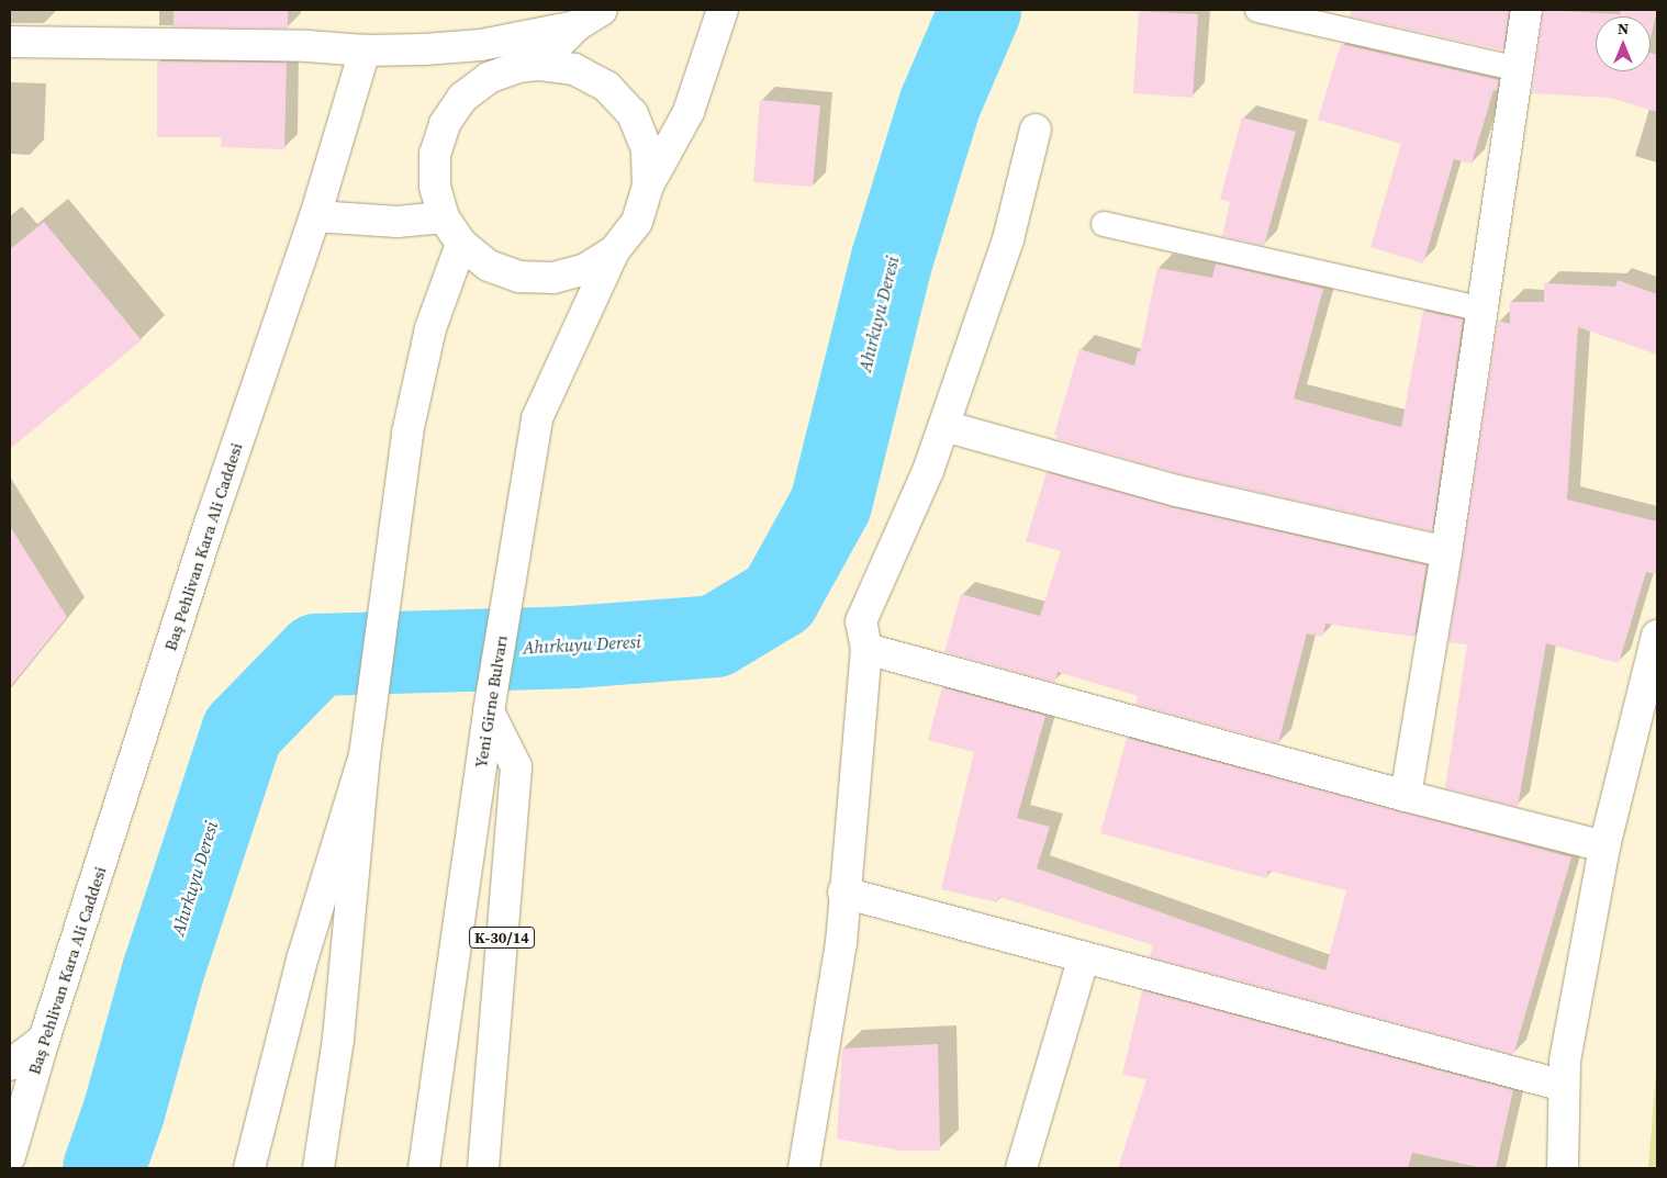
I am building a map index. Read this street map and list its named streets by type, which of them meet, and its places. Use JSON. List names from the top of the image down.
{
  "streets": {
    "main road": ["Baş Pehlivan Kara Ali Caddesi", "Yeni Girne Bulvarı", "K-30/14"]
  },
  "crossings": [
    ["Yeni Girne Bulvarı", "K-30/14"]
  ],
  "water": ["Ahırkuyu Deresi"],
  "north": "top"
}
